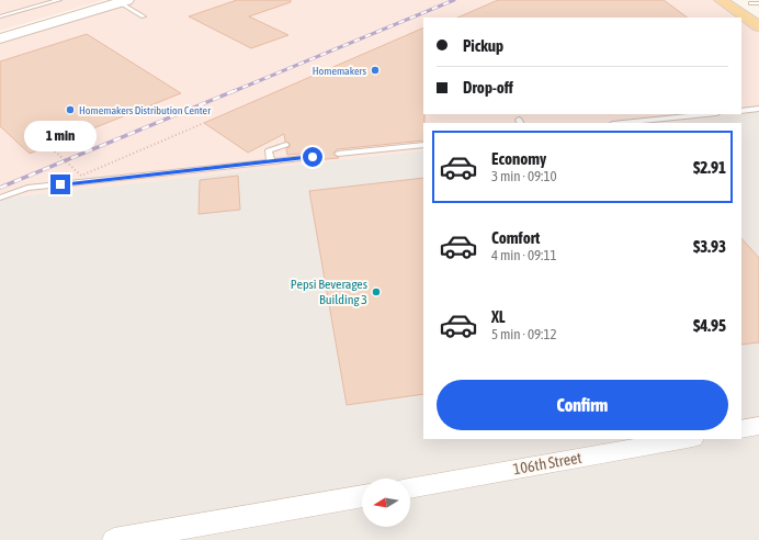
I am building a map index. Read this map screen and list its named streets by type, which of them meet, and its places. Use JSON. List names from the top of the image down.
{
  "streets": {
    "street": ["106th Street"]
  },
  "places": ["Homemakers", "Homemakers Distribution Center", "Pepsi Beverages Building 3"],
  "north": "left",
  "page": {
    "banner": ["Pickup", "Drop-off"],
    "bubble": "1 min",
    "list": [
      {
        "name": "Economy",
        "note": "3 min · 09:10",
        "value": "$2.91"
      },
      {
        "name": "Comfort",
        "note": "4 min · 09:11",
        "value": "$3.93"
      },
      {
        "name": "XL",
        "note": "5 min · 09:12",
        "value": "$4.95"
      }
    ],
    "buttons": "Confirm"
  }
}
